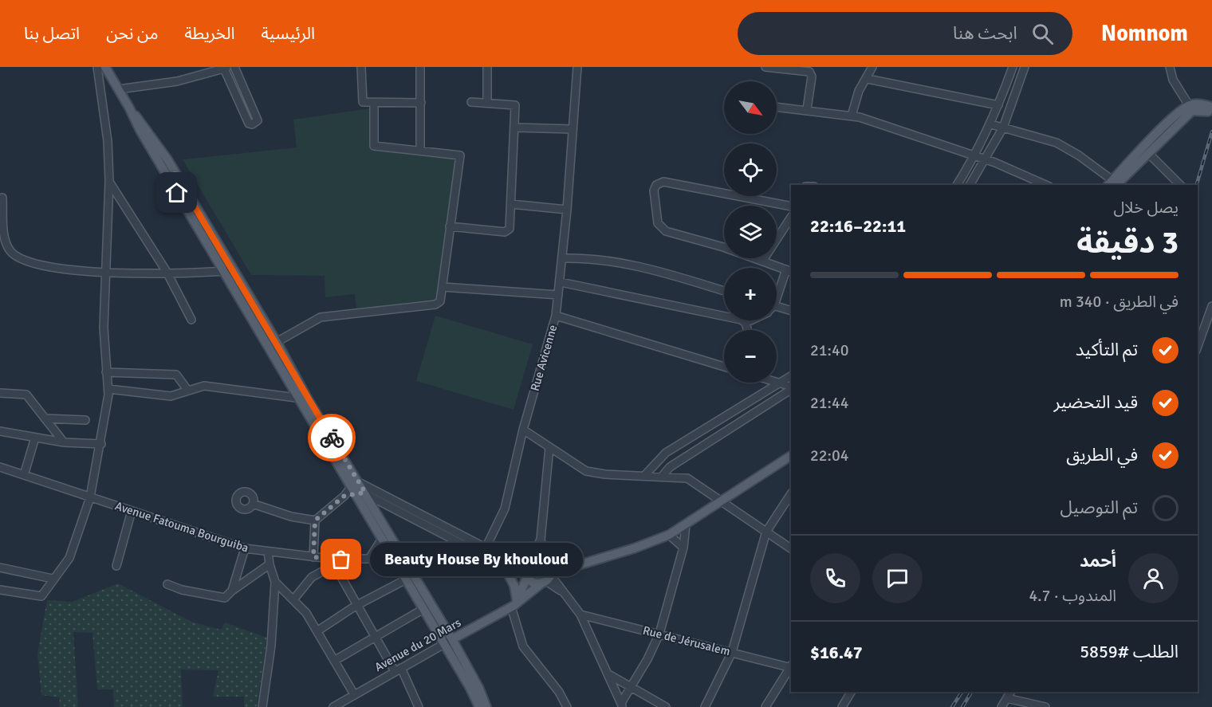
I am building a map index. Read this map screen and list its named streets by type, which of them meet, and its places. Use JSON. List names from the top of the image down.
{
  "streets": {
    "main road": ["Avenue du 20 Mars"],
    "street": ["Rue Avicenne", "Avenue Fatouma Bourguiba", "Rue de Jérusalem"]
  },
  "places": ["Beauty House By khouloud"],
  "north": "bottom right",
  "page": {
    "header": "Nomnom",
    "search": "ابحث هنا",
    "nav": [
      "الرئيسية",
      "الخريطة",
      "من نحن",
      "اتصل بنا"
    ],
    "map_buttons": ["+", "−"],
    "heading": ["3 دقيقة", "يصل خلال", "22:11–22:16"],
    "panel": [
      "أحمد",
      "المندوب · 4.7",
      "الطلب #5859",
      "$16.47"
    ],
    "bar": "في الطريق · 340 m",
    "list": [
      ["تم التأكيد", "21:40"],
      ["قيد التحضير", "21:44"],
      ["في الطريق", "22:04"],
      "تم التوصيل"
    ],
    "bubble": "Beauty House By khouloud"
  }
}
